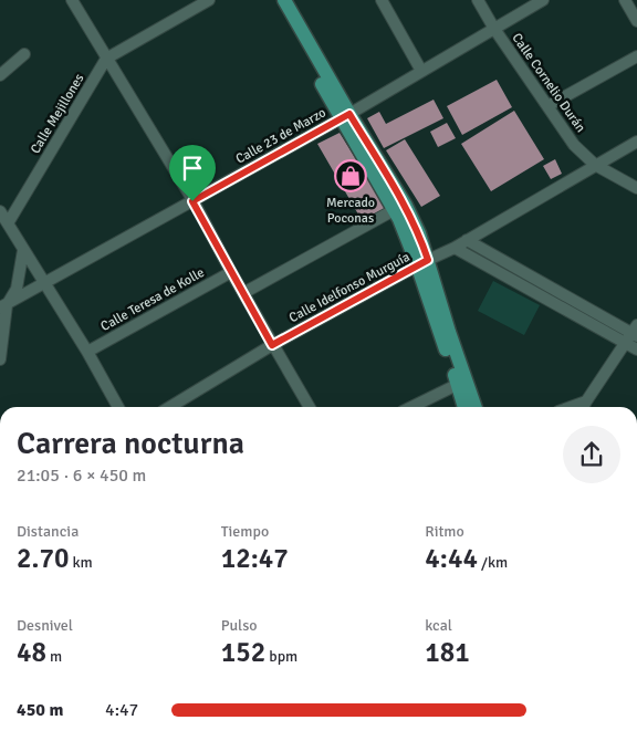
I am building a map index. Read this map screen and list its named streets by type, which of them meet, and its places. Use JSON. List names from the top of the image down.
{
  "streets": {
    "street": [
      "Calle Cornelio Durán",
      "Calle Mejillones",
      "Calle 23 de Marzo",
      "Calle Idelfonso Murguía",
      "Calle Teresa de Kolle"
    ]
  },
  "crossings": [
    ["Calle Cornelio Durán", "Calle 23 de Marzo"],
    ["Calle Cornelio Durán", "Calle Idelfonso Murguía"]
  ],
  "places": {
    "shop": ["Mercado Poconas"]
  },
  "page": {
    "heading": ["Carrera nocturna", "21:05 · 6 × 450 m"],
    "stats": [
      ["Distancia", "2.70 km"],
      ["Tiempo", "12:47"],
      ["Ritmo", "4:44 /km"],
      ["Desnivel", "48 m"],
      ["Pulso", "152 bpm"],
      ["kcal", "181"]
    ],
    "list": [
      {
        "name": "450 m",
        "note": "4:47"
      }
    ]
  }
}
